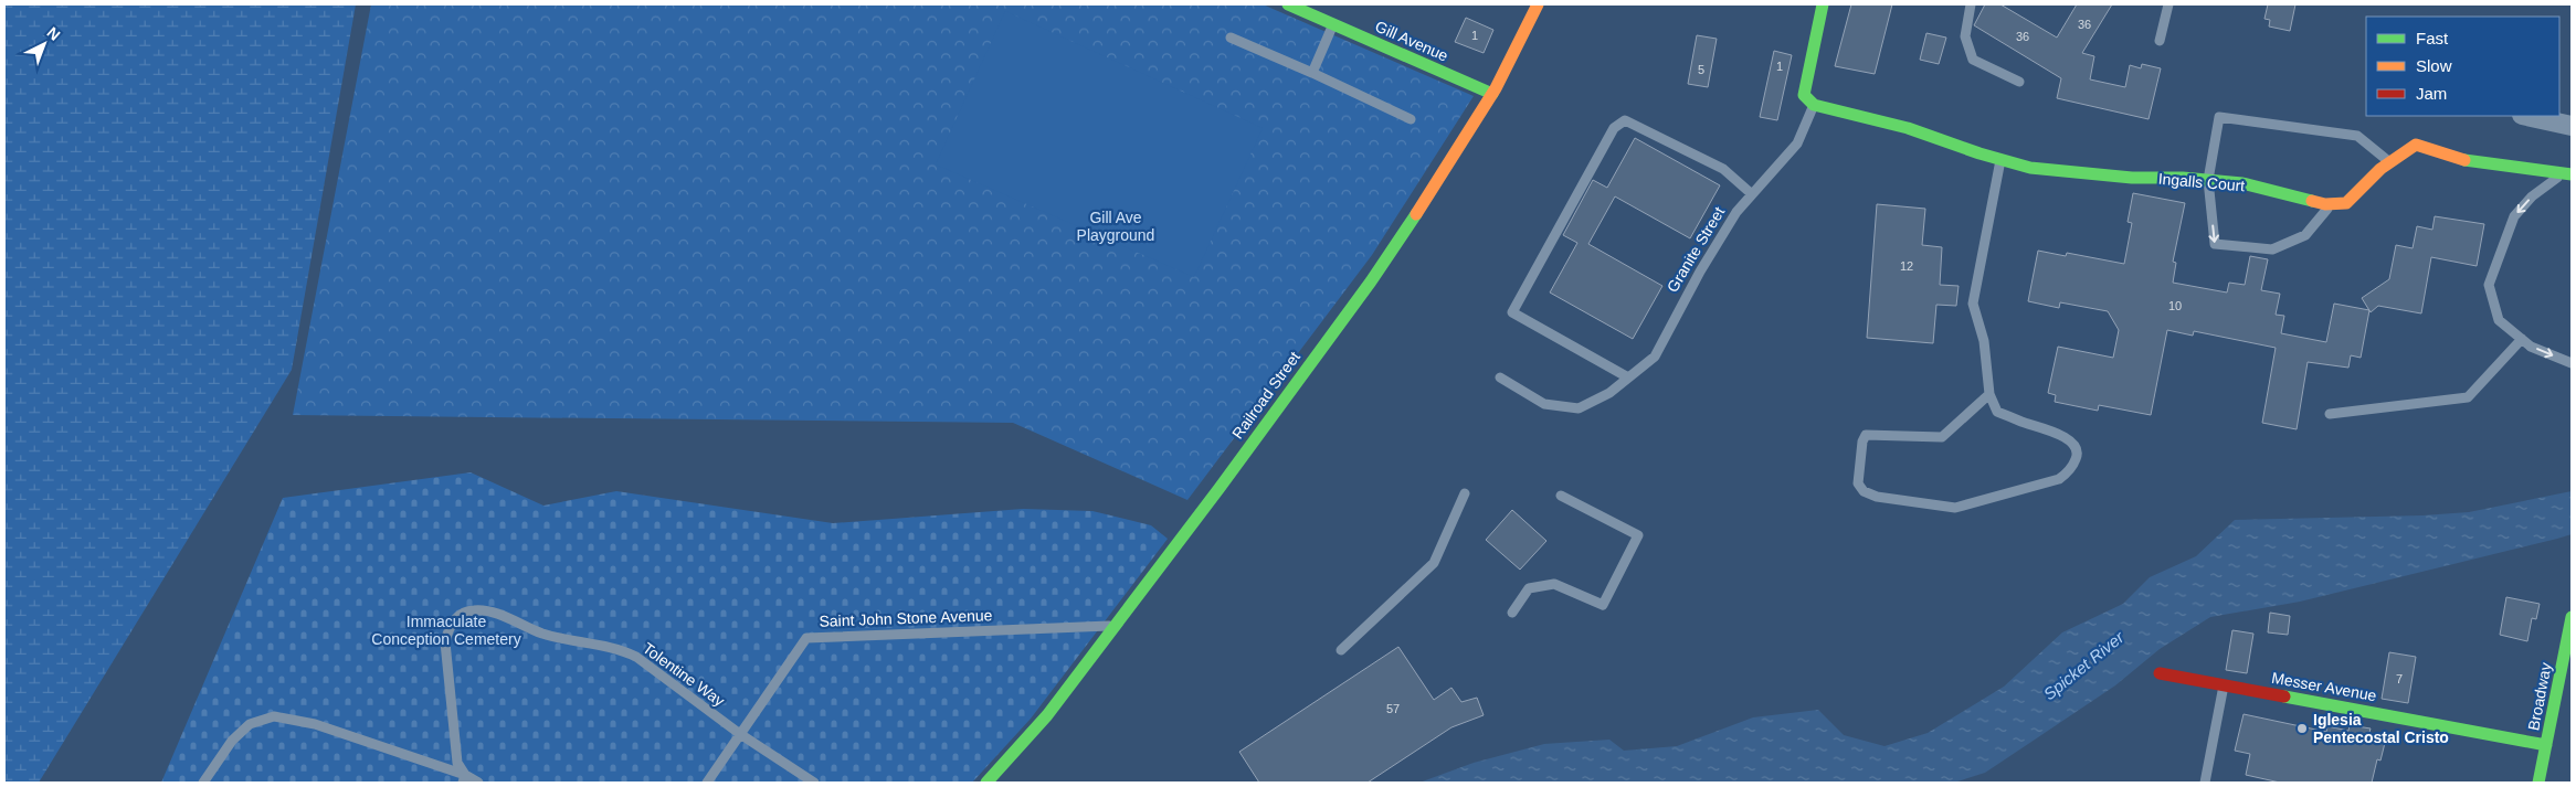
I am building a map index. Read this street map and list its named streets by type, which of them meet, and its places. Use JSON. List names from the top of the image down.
{
  "streets": {
    "street": [
      "Gill Avenue",
      "Ingalls Court",
      "Railroad Street",
      "Messer Avenue",
      "Broadway"
    ],
    "lane": ["Granite Street", "Saint John Stone Avenue", "Tolentine Way"]
  },
  "crossings": [
    ["Gill Avenue", "Railroad Street"],
    ["Ingalls Court", "Granite Street"],
    ["Railroad Street", "Saint John Stone Avenue"],
    ["Saint John Stone Avenue", "Tolentine Way"],
    ["Messer Avenue", "Broadway"]
  ],
  "water": ["Spicket River"],
  "parks": ["Gill Ave Playground", "Immaculate Conception Cemetery"],
  "places": ["Iglesia Pentecostal Cristo"],
  "house_numbers": [
    "36",
    "1",
    "36",
    "1",
    "5",
    "12",
    "10",
    "7",
    "57"
  ],
  "legend": ["Fast", "Slow", "Jam"],
  "north": "top right"
}
